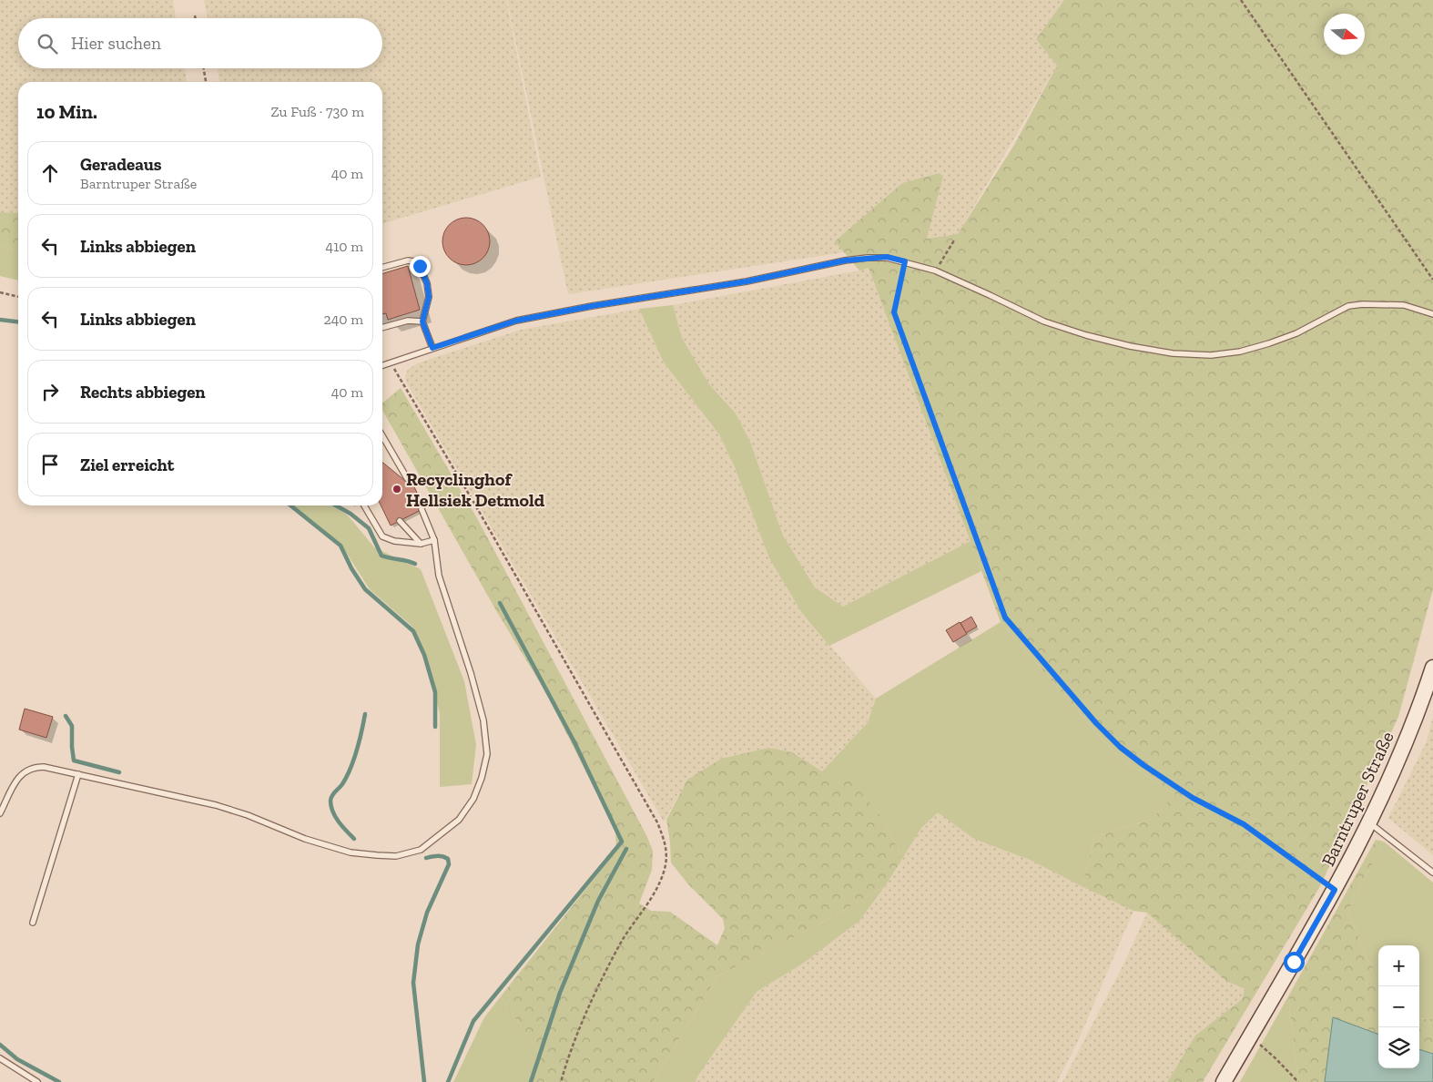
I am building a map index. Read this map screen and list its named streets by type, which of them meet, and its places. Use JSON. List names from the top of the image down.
{
  "streets": {
    "main road": ["Barntruper Straße"]
  },
  "places": ["Recyclinghof Hellsiek Detmold"],
  "north": "right",
  "page": {
    "search": "Hier suchen",
    "heading": ["10 Min.", "Zu Fuß · 730 m"],
    "list": [
      ["Geradeaus", "Barntruper Straße", "40 m"],
      ["Links abbiegen", "410 m"],
      ["Links abbiegen", "240 m"],
      ["Rechts abbiegen", "40 m"],
      "Ziel erreicht"
    ],
    "map_buttons": ["+", "−"]
  }
}
